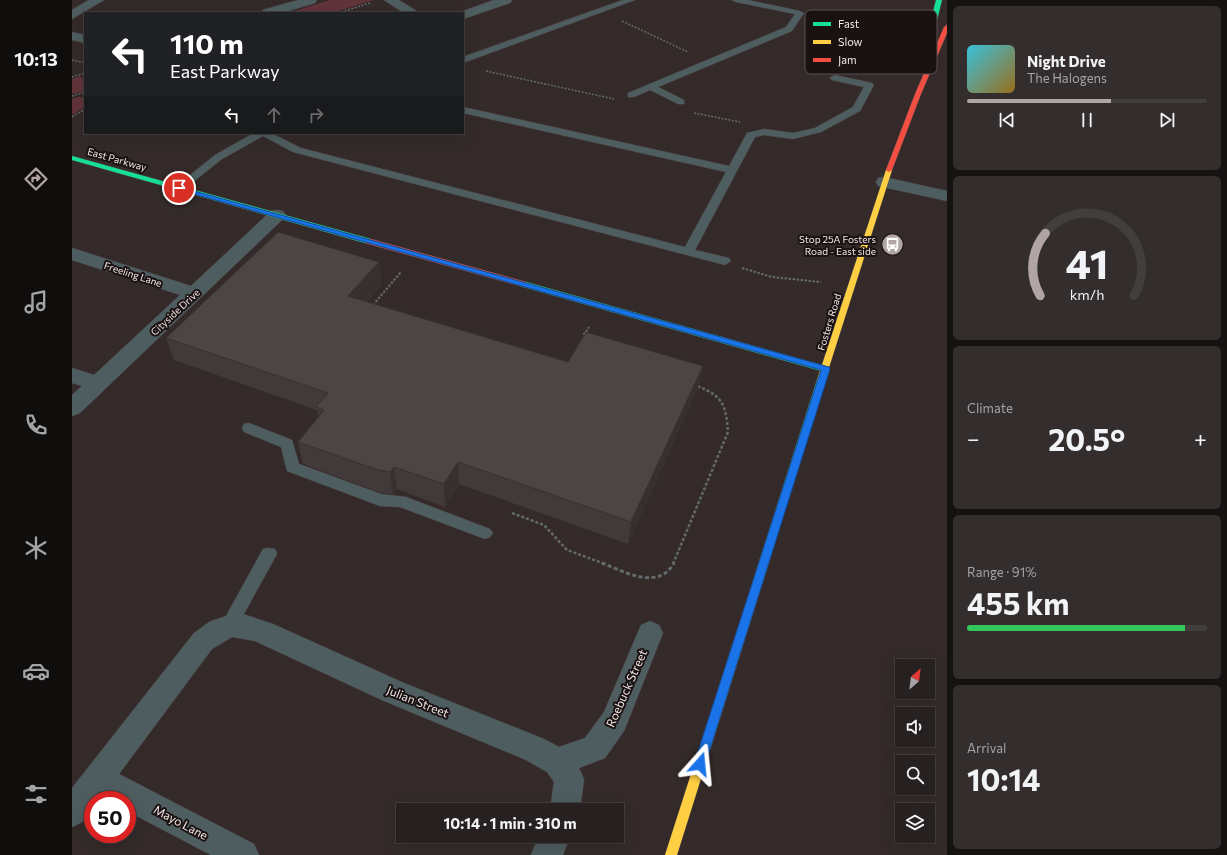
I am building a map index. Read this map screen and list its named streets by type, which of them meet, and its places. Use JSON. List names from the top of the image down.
{
  "streets": {
    "main road": ["East Parkway", "Fosters Road"],
    "street": [
      "Freeling Lane",
      "Cityside Drive",
      "Roebuck Street",
      "Julian Street",
      "Mayo Lane"
    ]
  },
  "crossings": [
    ["East Parkway", "Cityside Drive"],
    ["East Parkway", "Fosters Road"],
    ["Freeling Lane", "Cityside Drive"],
    ["Roebuck Street", "Julian Street"]
  ],
  "places": {
    "bus stop": ["Stop 25A Fosters Road - East side"]
  },
  "legend": ["Fast", "Slow", "Jam"],
  "north": "top right",
  "page": {
    "tabs": "10:13",
    "turn": ["110 m", "East Parkway"],
    "song": ["Night Drive", "The Halogens"],
    "tile": [
      "Climate",
      ["Range · 91%", "455 km"],
      ["Arrival", "10:14"]
    ],
    "heat": ["−", "20.5°", "+"],
    "limit": "50",
    "trip": "10:14 · 1 min · 310 m",
    "gauge": ["41", "km/h"]
  }
}
